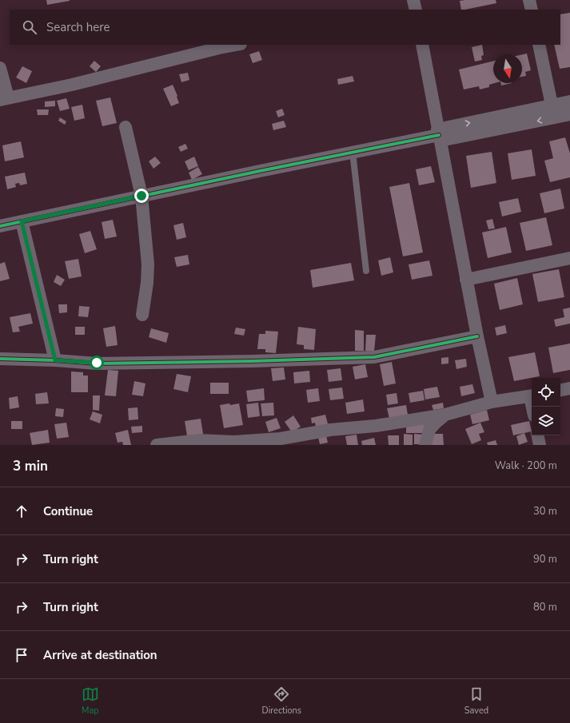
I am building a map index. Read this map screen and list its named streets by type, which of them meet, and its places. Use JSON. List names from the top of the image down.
{
  "north": "bottom",
  "page": {
    "search": "Search here",
    "heading": ["3 min", "Walk · 200 m"],
    "list": [
      ["Continue", "30 m"],
      ["Turn right", "90 m"],
      ["Turn right", "80 m"],
      "Arrive at destination"
    ],
    "nav": ["Map", "Directions", "Saved"]
  }
}
